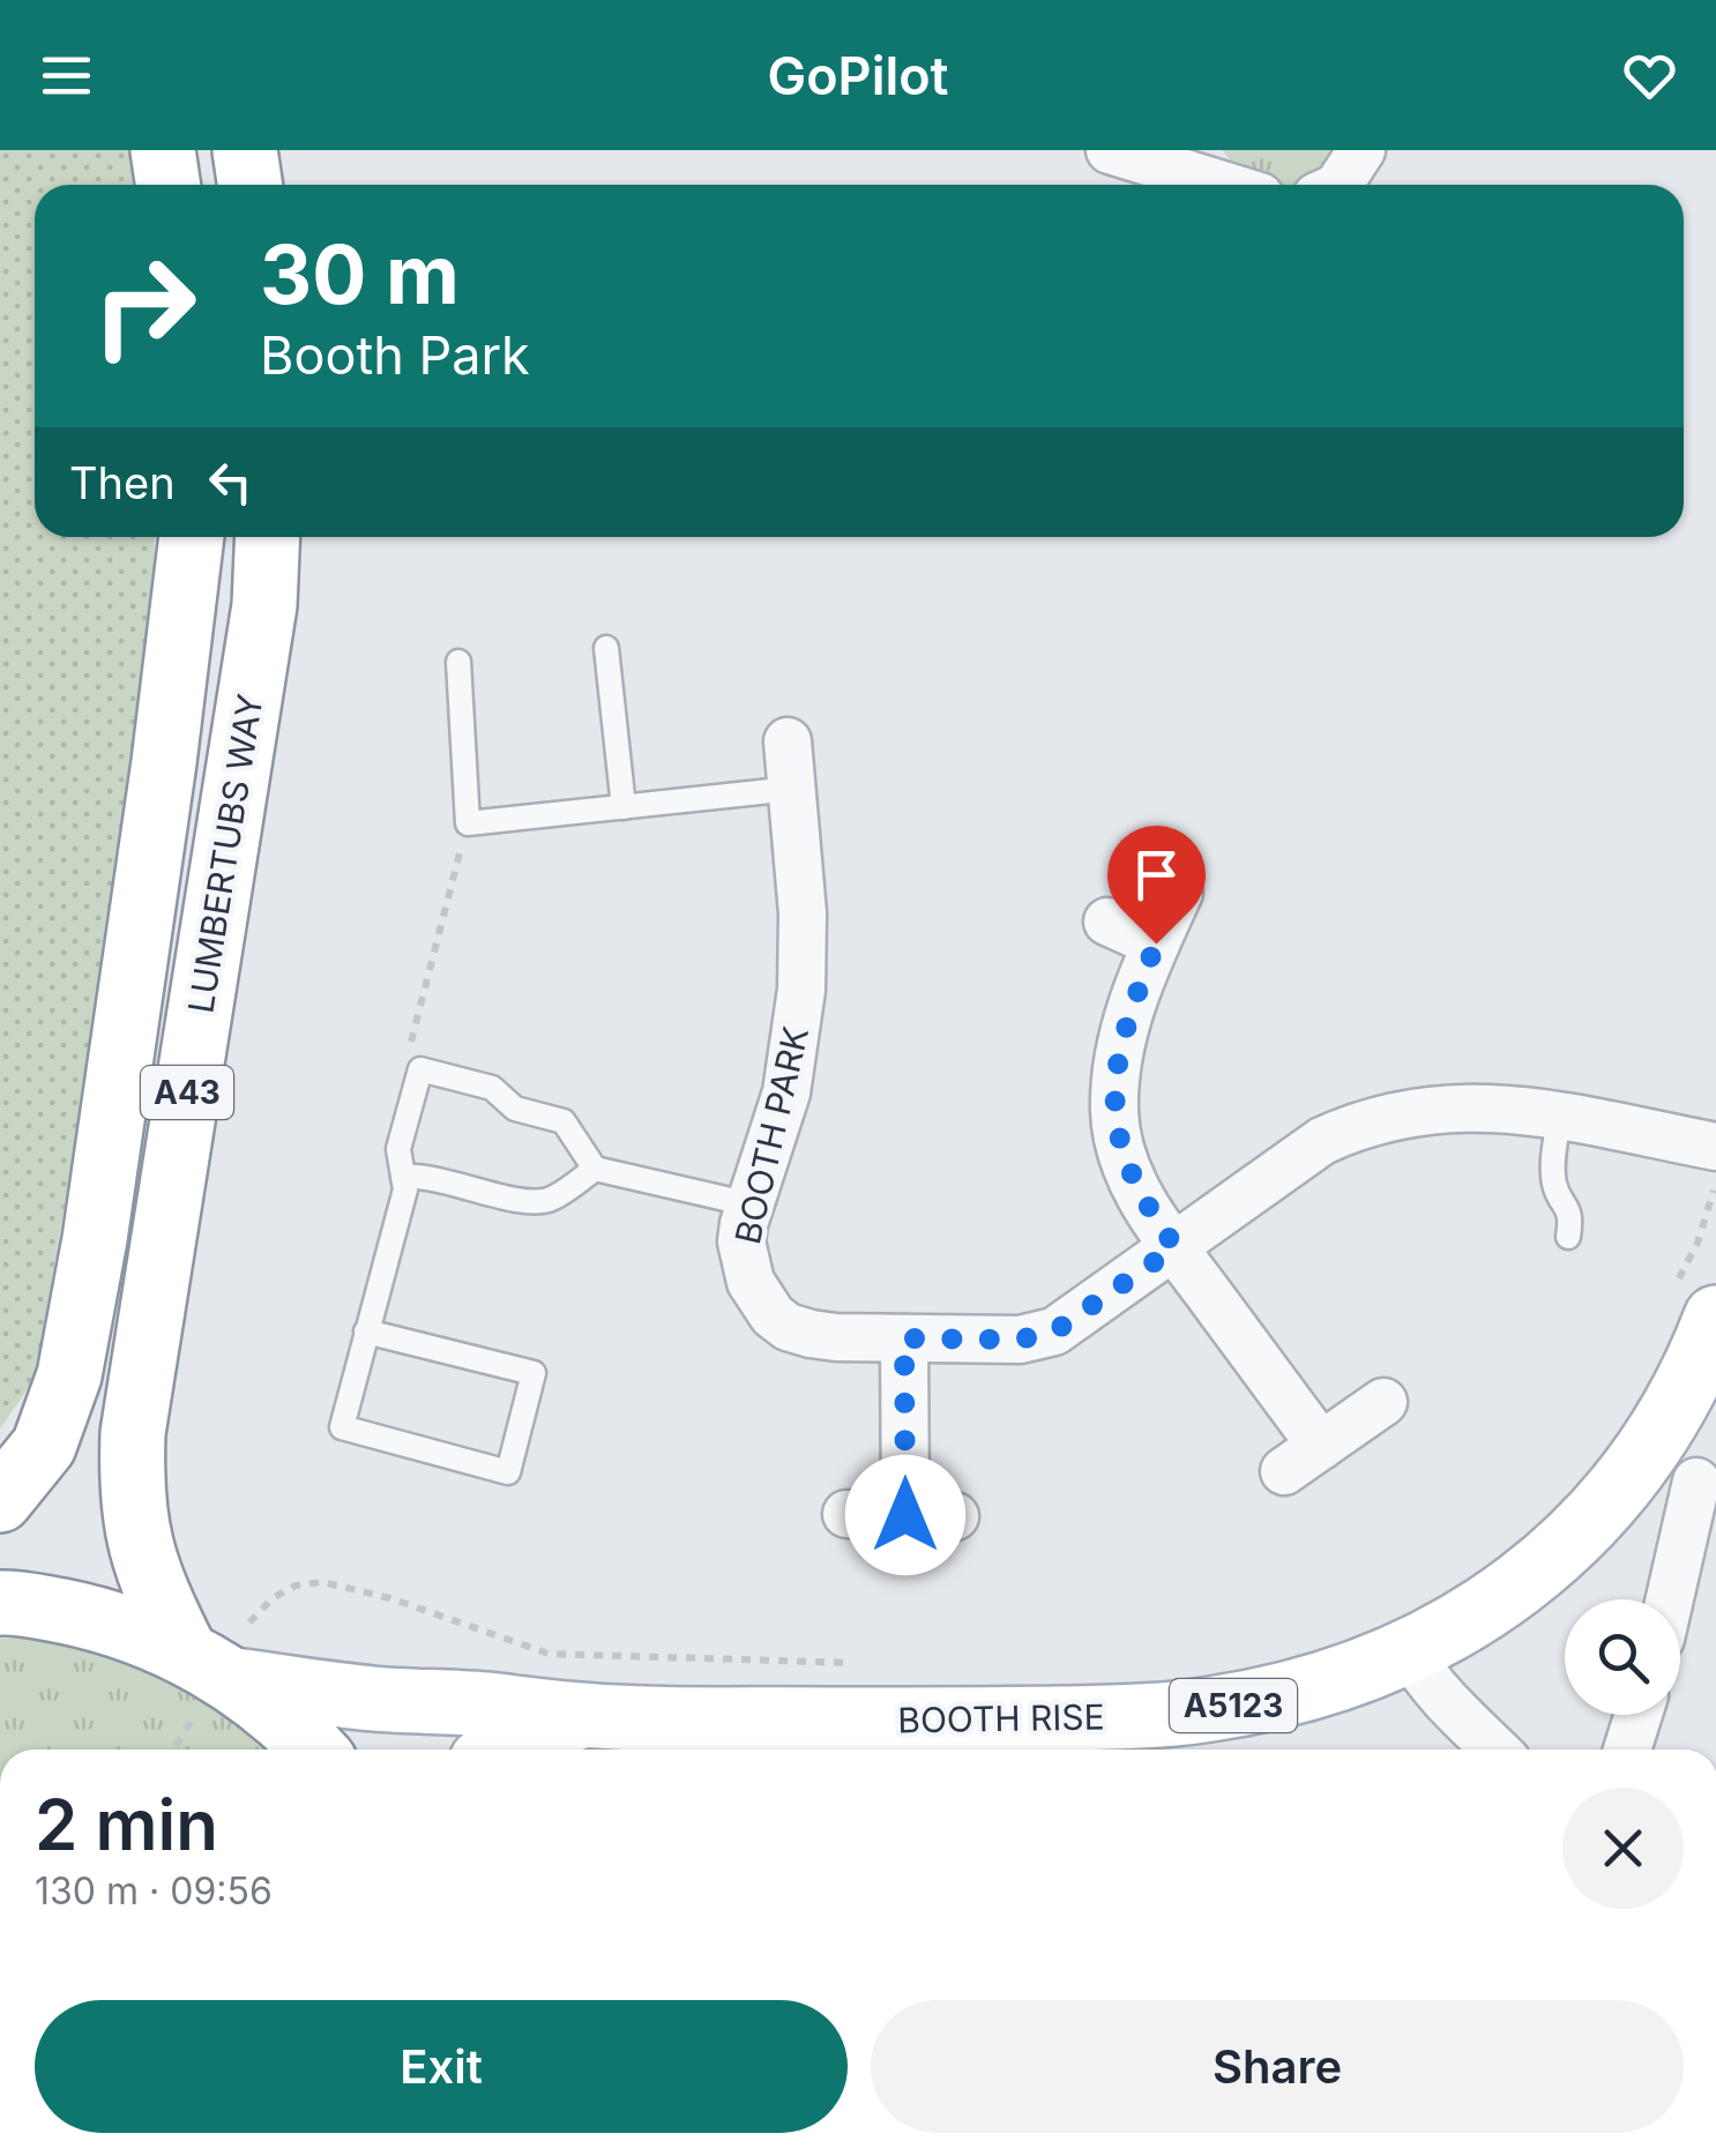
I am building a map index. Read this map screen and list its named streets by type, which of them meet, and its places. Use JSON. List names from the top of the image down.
{
  "streets": {
    "main road": [
      "LUMBERTUBS WAY",
      "A43",
      "A5123",
      "BOOTH RISE"
    ],
    "street": ["BOOTH PARK"]
  },
  "crossings": [
    ["LUMBERTUBS WAY", "A43"],
    ["LUMBERTUBS WAY", "BOOTH RISE"],
    ["A43", "BOOTH RISE"]
  ],
  "page": {
    "header": "GoPilot",
    "turn": ["30 m", "Booth Park"],
    "then": "Then",
    "heading": ["2 min", "130 m · 09:56"],
    "buttons": ["Exit", "Share"]
  }
}
